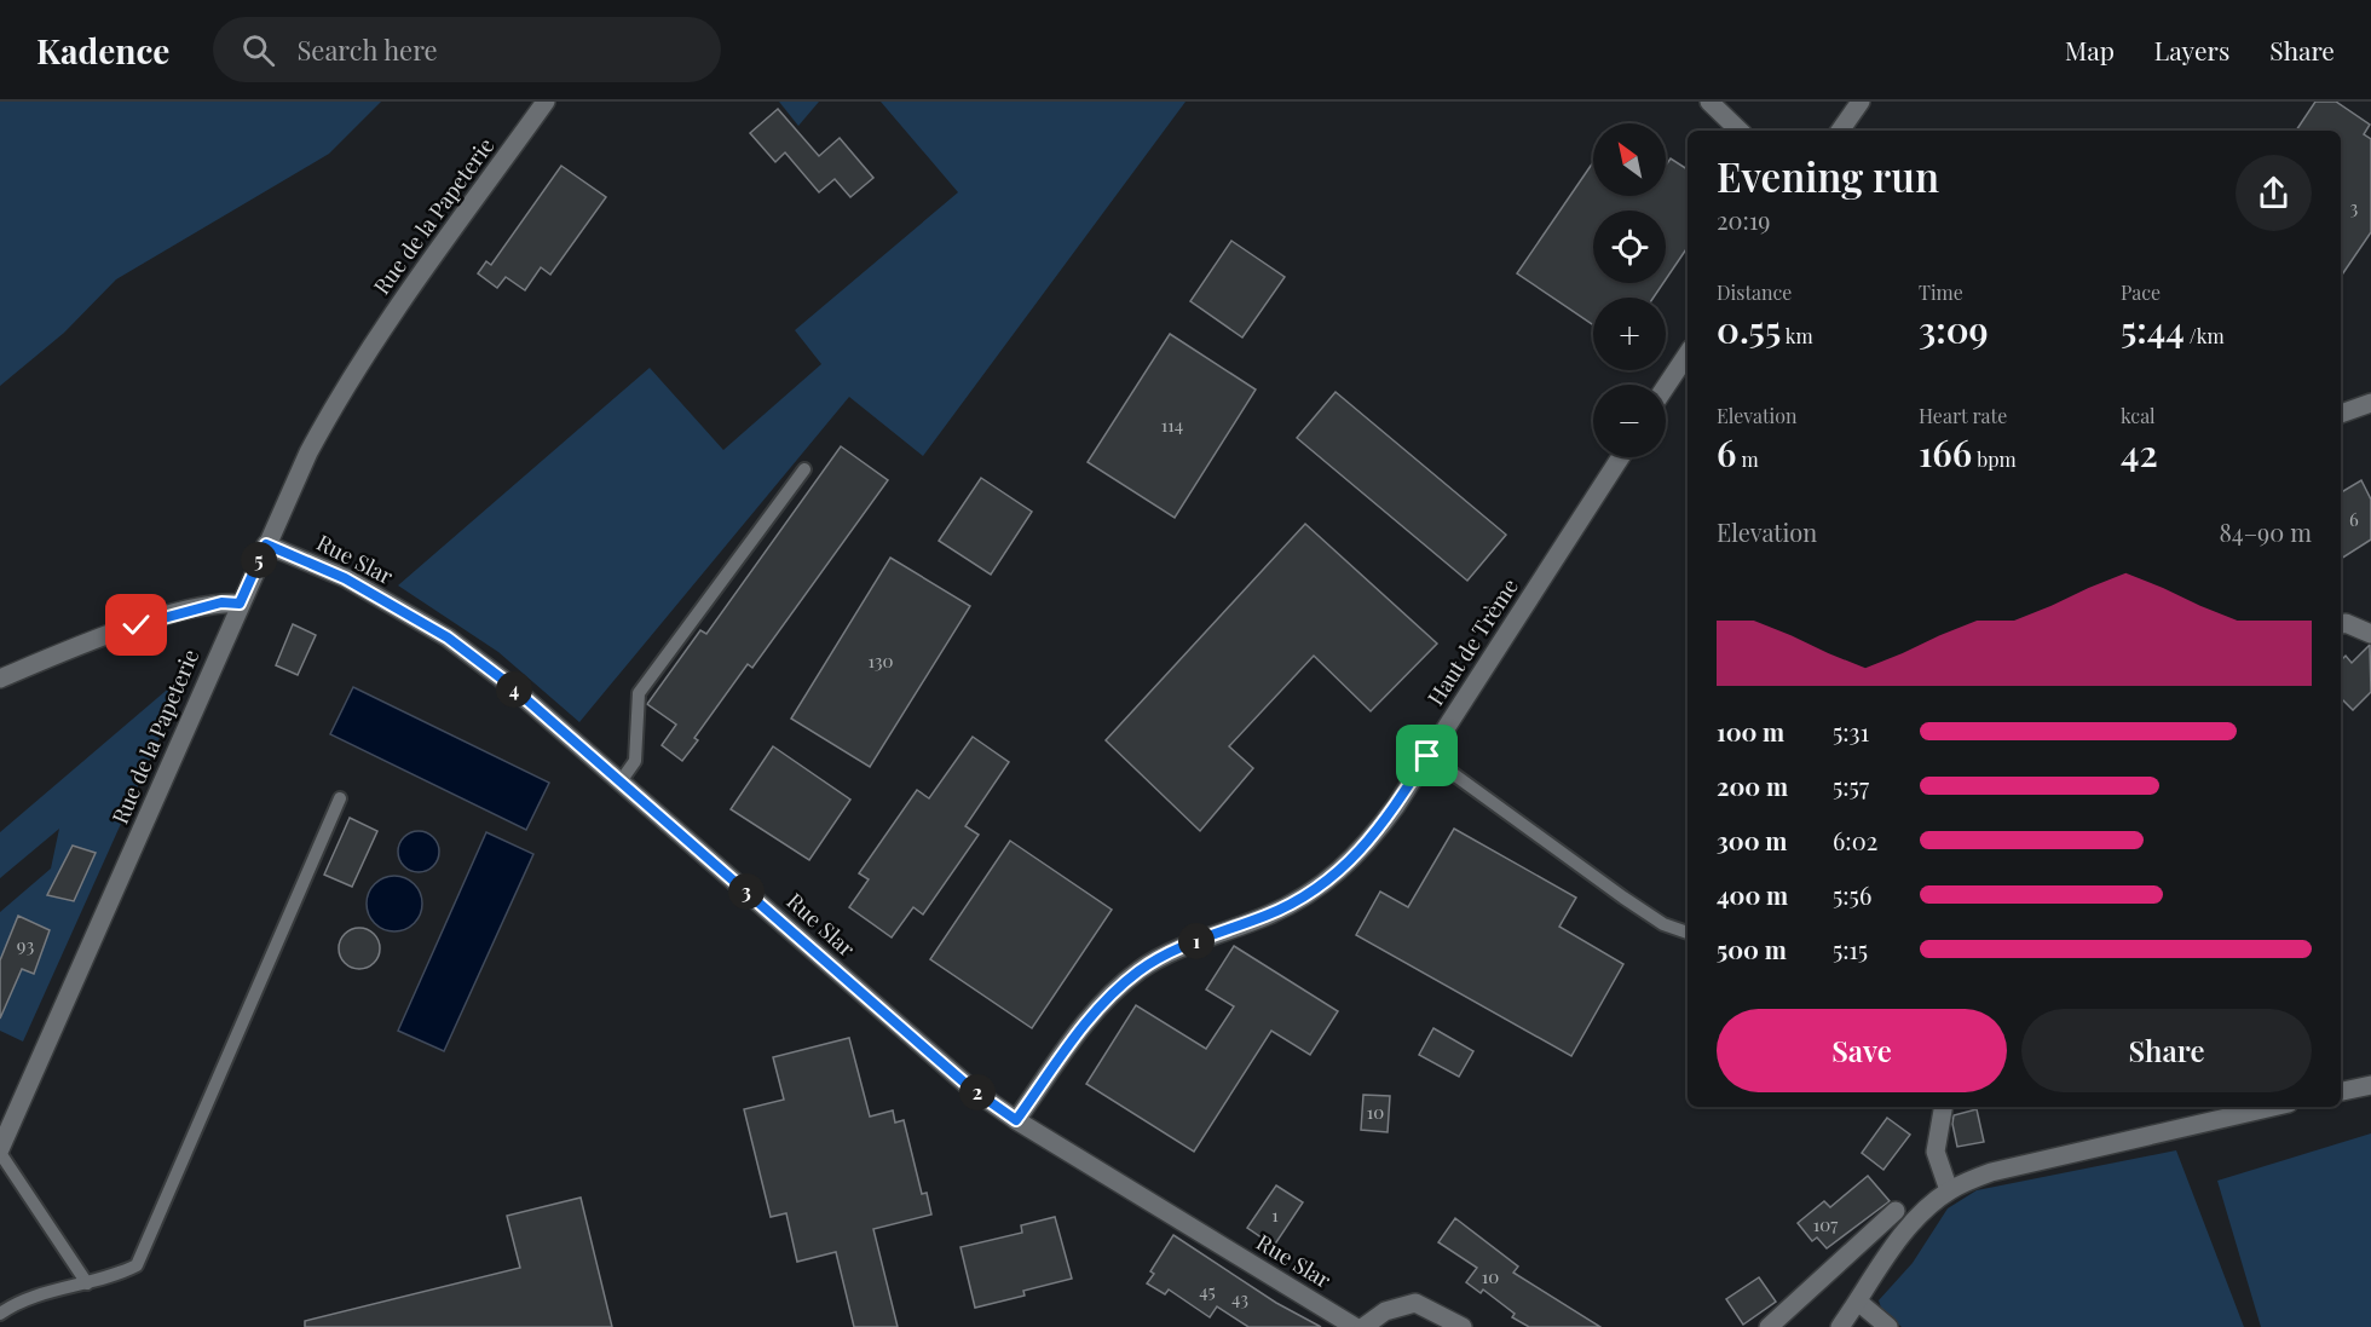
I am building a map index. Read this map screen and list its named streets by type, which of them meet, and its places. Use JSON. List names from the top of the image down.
{
  "streets": {
    "street": ["Rue de la Papeterie", "Rue Slar", "Haut de Trème"]
  },
  "crossings": [
    ["Rue de la Papeterie", "Rue Slar"],
    ["Rue Slar", "Haut de Trème"]
  ],
  "house_numbers": [
    "3",
    "114",
    "6",
    "130",
    "93",
    "10",
    "1",
    "107",
    "10",
    "45",
    "43"
  ],
  "north": "top left",
  "page": {
    "header": "Kadence",
    "search": "Search here",
    "nav": ["Map", "Layers", "Share"],
    "map_buttons": ["+", "−"],
    "heading": ["Evening run", "20:19"],
    "stats": [
      ["Distance", "0.55 km"],
      ["Time", "3:09"],
      ["Pace", "5:44 /km"],
      ["Elevation", "6 m"],
      ["Heart rate", "166 bpm"],
      ["kcal", "42"]
    ],
    "chart": ["Elevation", "84–90 m"],
    "pins": [
      "5",
      "4",
      "3",
      "1",
      "2"
    ],
    "list": [
      {
        "name": "100 m",
        "note": "5:31"
      },
      {
        "name": "200 m",
        "note": "5:57"
      },
      {
        "name": "300 m",
        "note": "6:02"
      },
      {
        "name": "400 m",
        "note": "5:56"
      },
      {
        "name": "500 m",
        "note": "5:15"
      }
    ],
    "buttons": ["Save", "Share"]
  }
}
